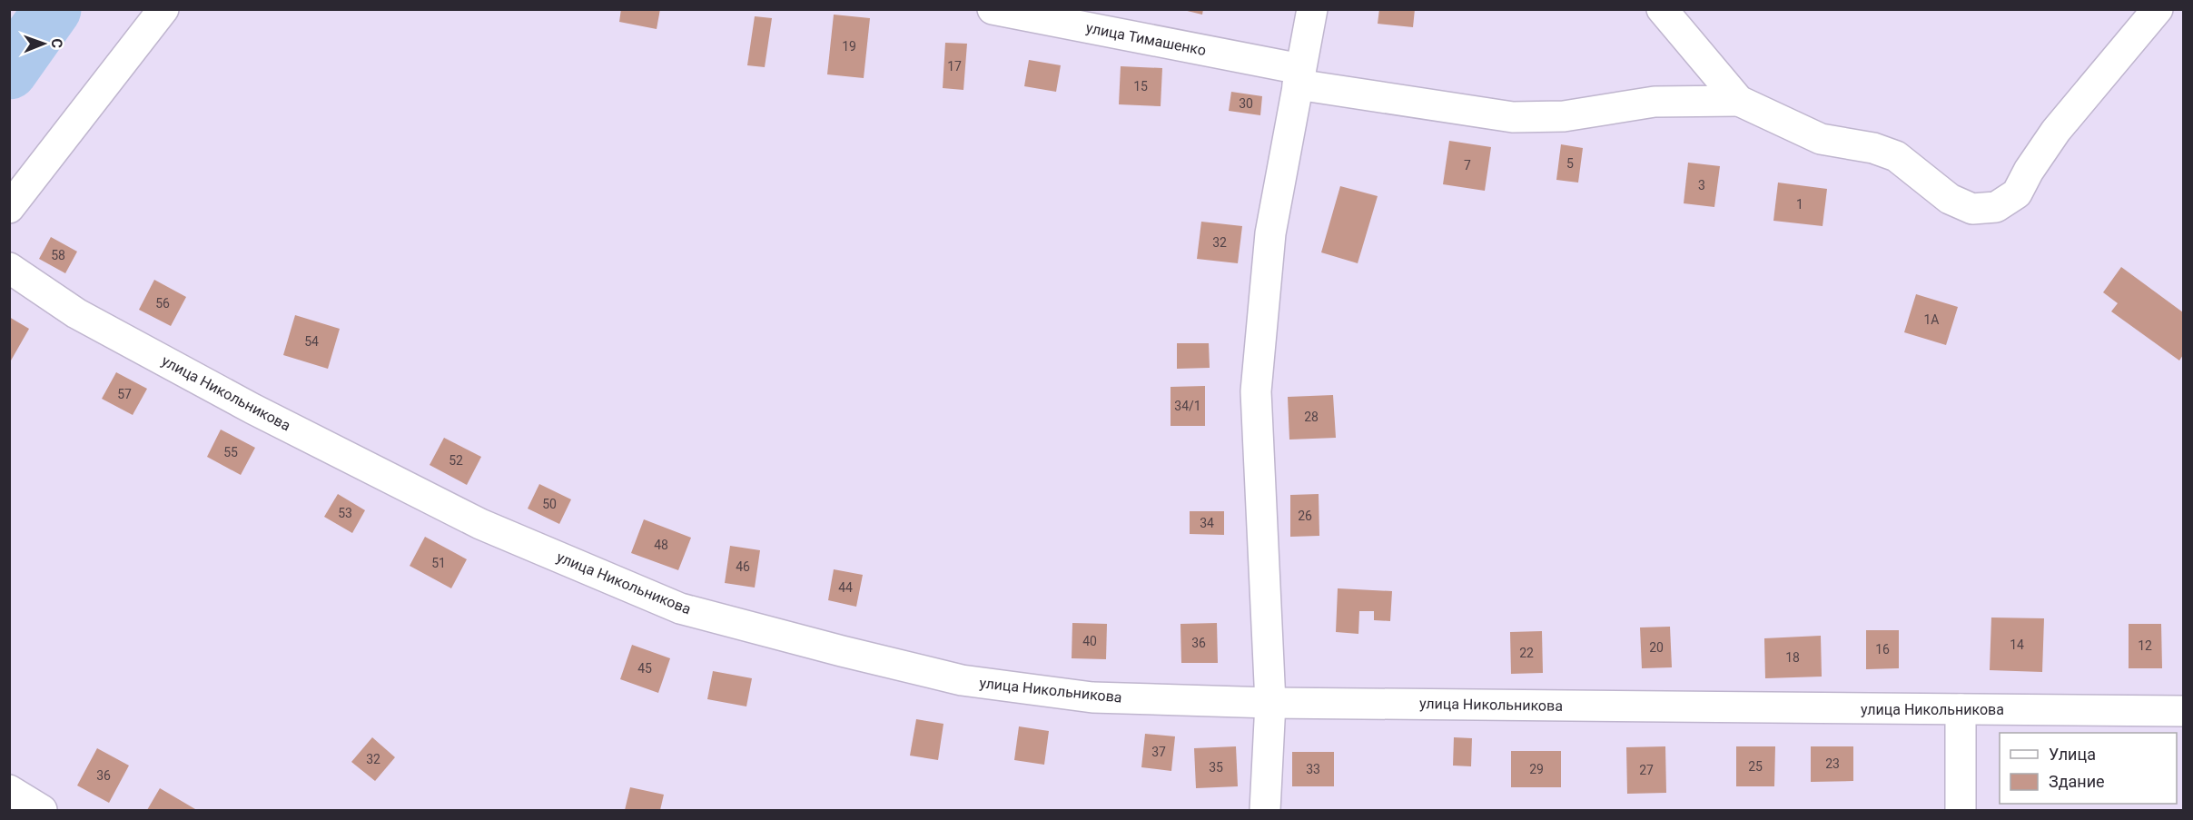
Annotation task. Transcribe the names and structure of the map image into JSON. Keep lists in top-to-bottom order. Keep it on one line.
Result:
{"streets":{"street":["улица Тимашенко","улица Никольникова"]},"house_numbers":["19","17","15","30","5","7","3","1","32","58","56","1А","54","57","34/1","28","55","52","50","53","26","34","48","51","46","44","40","36","14","12","20","16","22","18","45","37","32","23","25","35","33","29","27","36"],"legend":["Улица","Здание"],"north":"right"}
